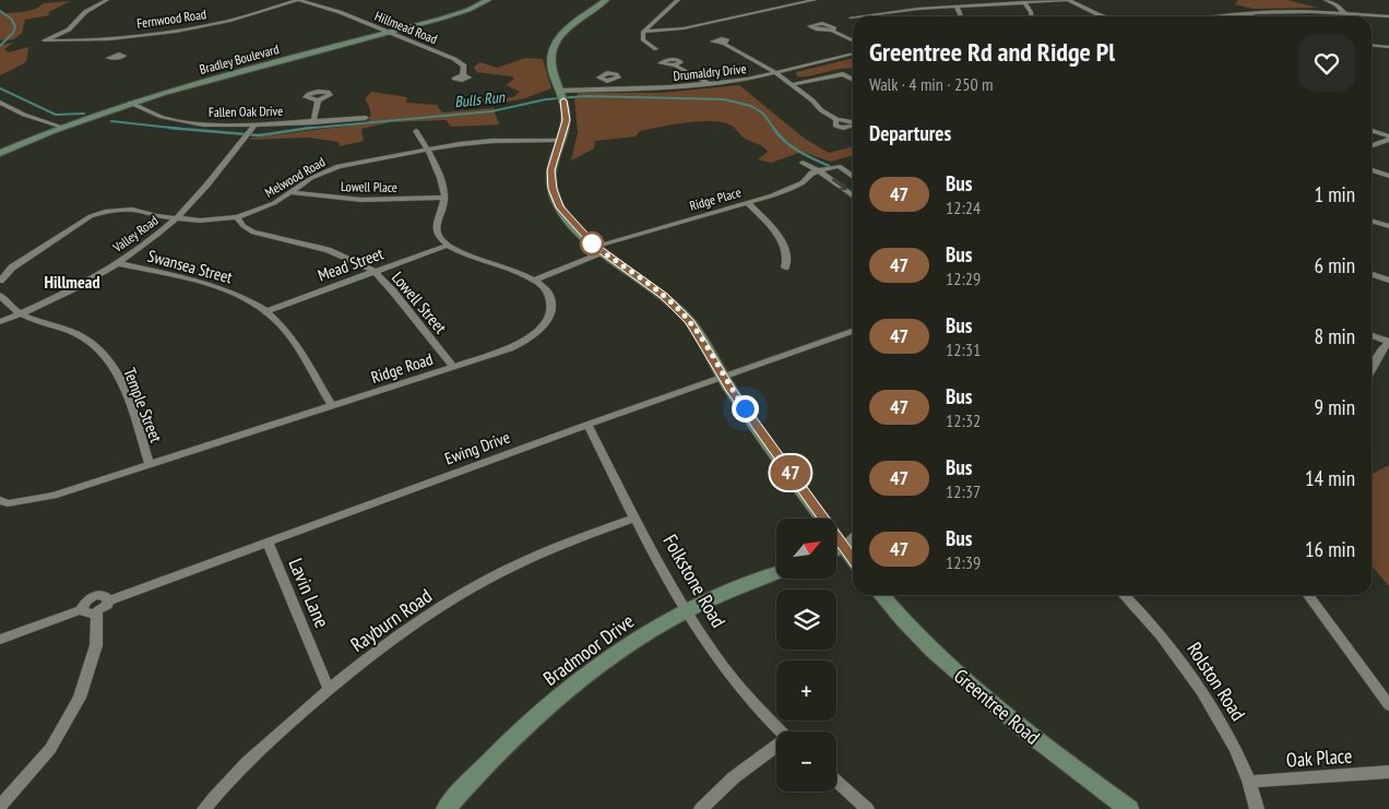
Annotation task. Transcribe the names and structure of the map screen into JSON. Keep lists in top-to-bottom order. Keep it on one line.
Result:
{"streets":{"street":["Fernwood Road","Hillmead Road","Bradley Boulevard","Drumaldry Drive","Fallen Oak Drive","Melwood Road","Lowell Place","Ridge Place","Valley Road","Mead Street","Swansea Street","Lowell Street","Ridge Road","Temple Street","Ewing Drive","Folkstone Road","Lavin Lane","Rayburn Road","Bradmoor Drive","Rolston Road","Greentree Road","Oak Place"]},"crossings":[["Fernwood Road","Hillmead Road"],["Hillmead Road","Bradley Boulevard"],["Bradley Boulevard","Fallen Oak Drive"],["Fallen Oak Drive","Valley Road"],["Melwood Road","Lowell Place"],["Melwood Road","Valley Road"],["Melwood Road","Lowell Street"],["Ridge Place","Ridge Road"],["Valley Road","Swansea Street"],["Valley Road","Temple Street"],["Mead Street","Swansea Street"],["Mead Street","Lowell Street"],["Swansea Street","Ridge Road"],["Lowell Street","Ridge Road"],["Ridge Road","Temple Street"],["Ewing Drive","Folkstone Road"],["Ewing Drive","Lavin Lane"],["Folkstone Road","Rayburn Road"],["Folkstone Road","Bradmoor Drive"],["Lavin Lane","Rayburn Road"],["Rolston Road","Oak Place"]],"districts":["Hillmead"],"water":["Bulls Run"],"lines":["bus line 47"],"north":"top right","page":{"on_map":"47","heading":[["Greentree Rd and Ridge Pl","Walk · 4 min · 250 m"],"Departures"],"list":[{"mark":"47","name":"Bus","note":"12:24","value":"1 min"},{"mark":"47","name":"Bus","note":"12:29","value":"6 min"},{"mark":"47","name":"Bus","note":"12:31","value":"8 min"},{"mark":"47","name":"Bus","note":"12:32","value":"9 min"},{"mark":"47","name":"Bus","note":"12:37","value":"14 min"},{"mark":"47","name":"Bus","note":"12:39","value":"16 min"}],"map_buttons":["+","−"]}}
